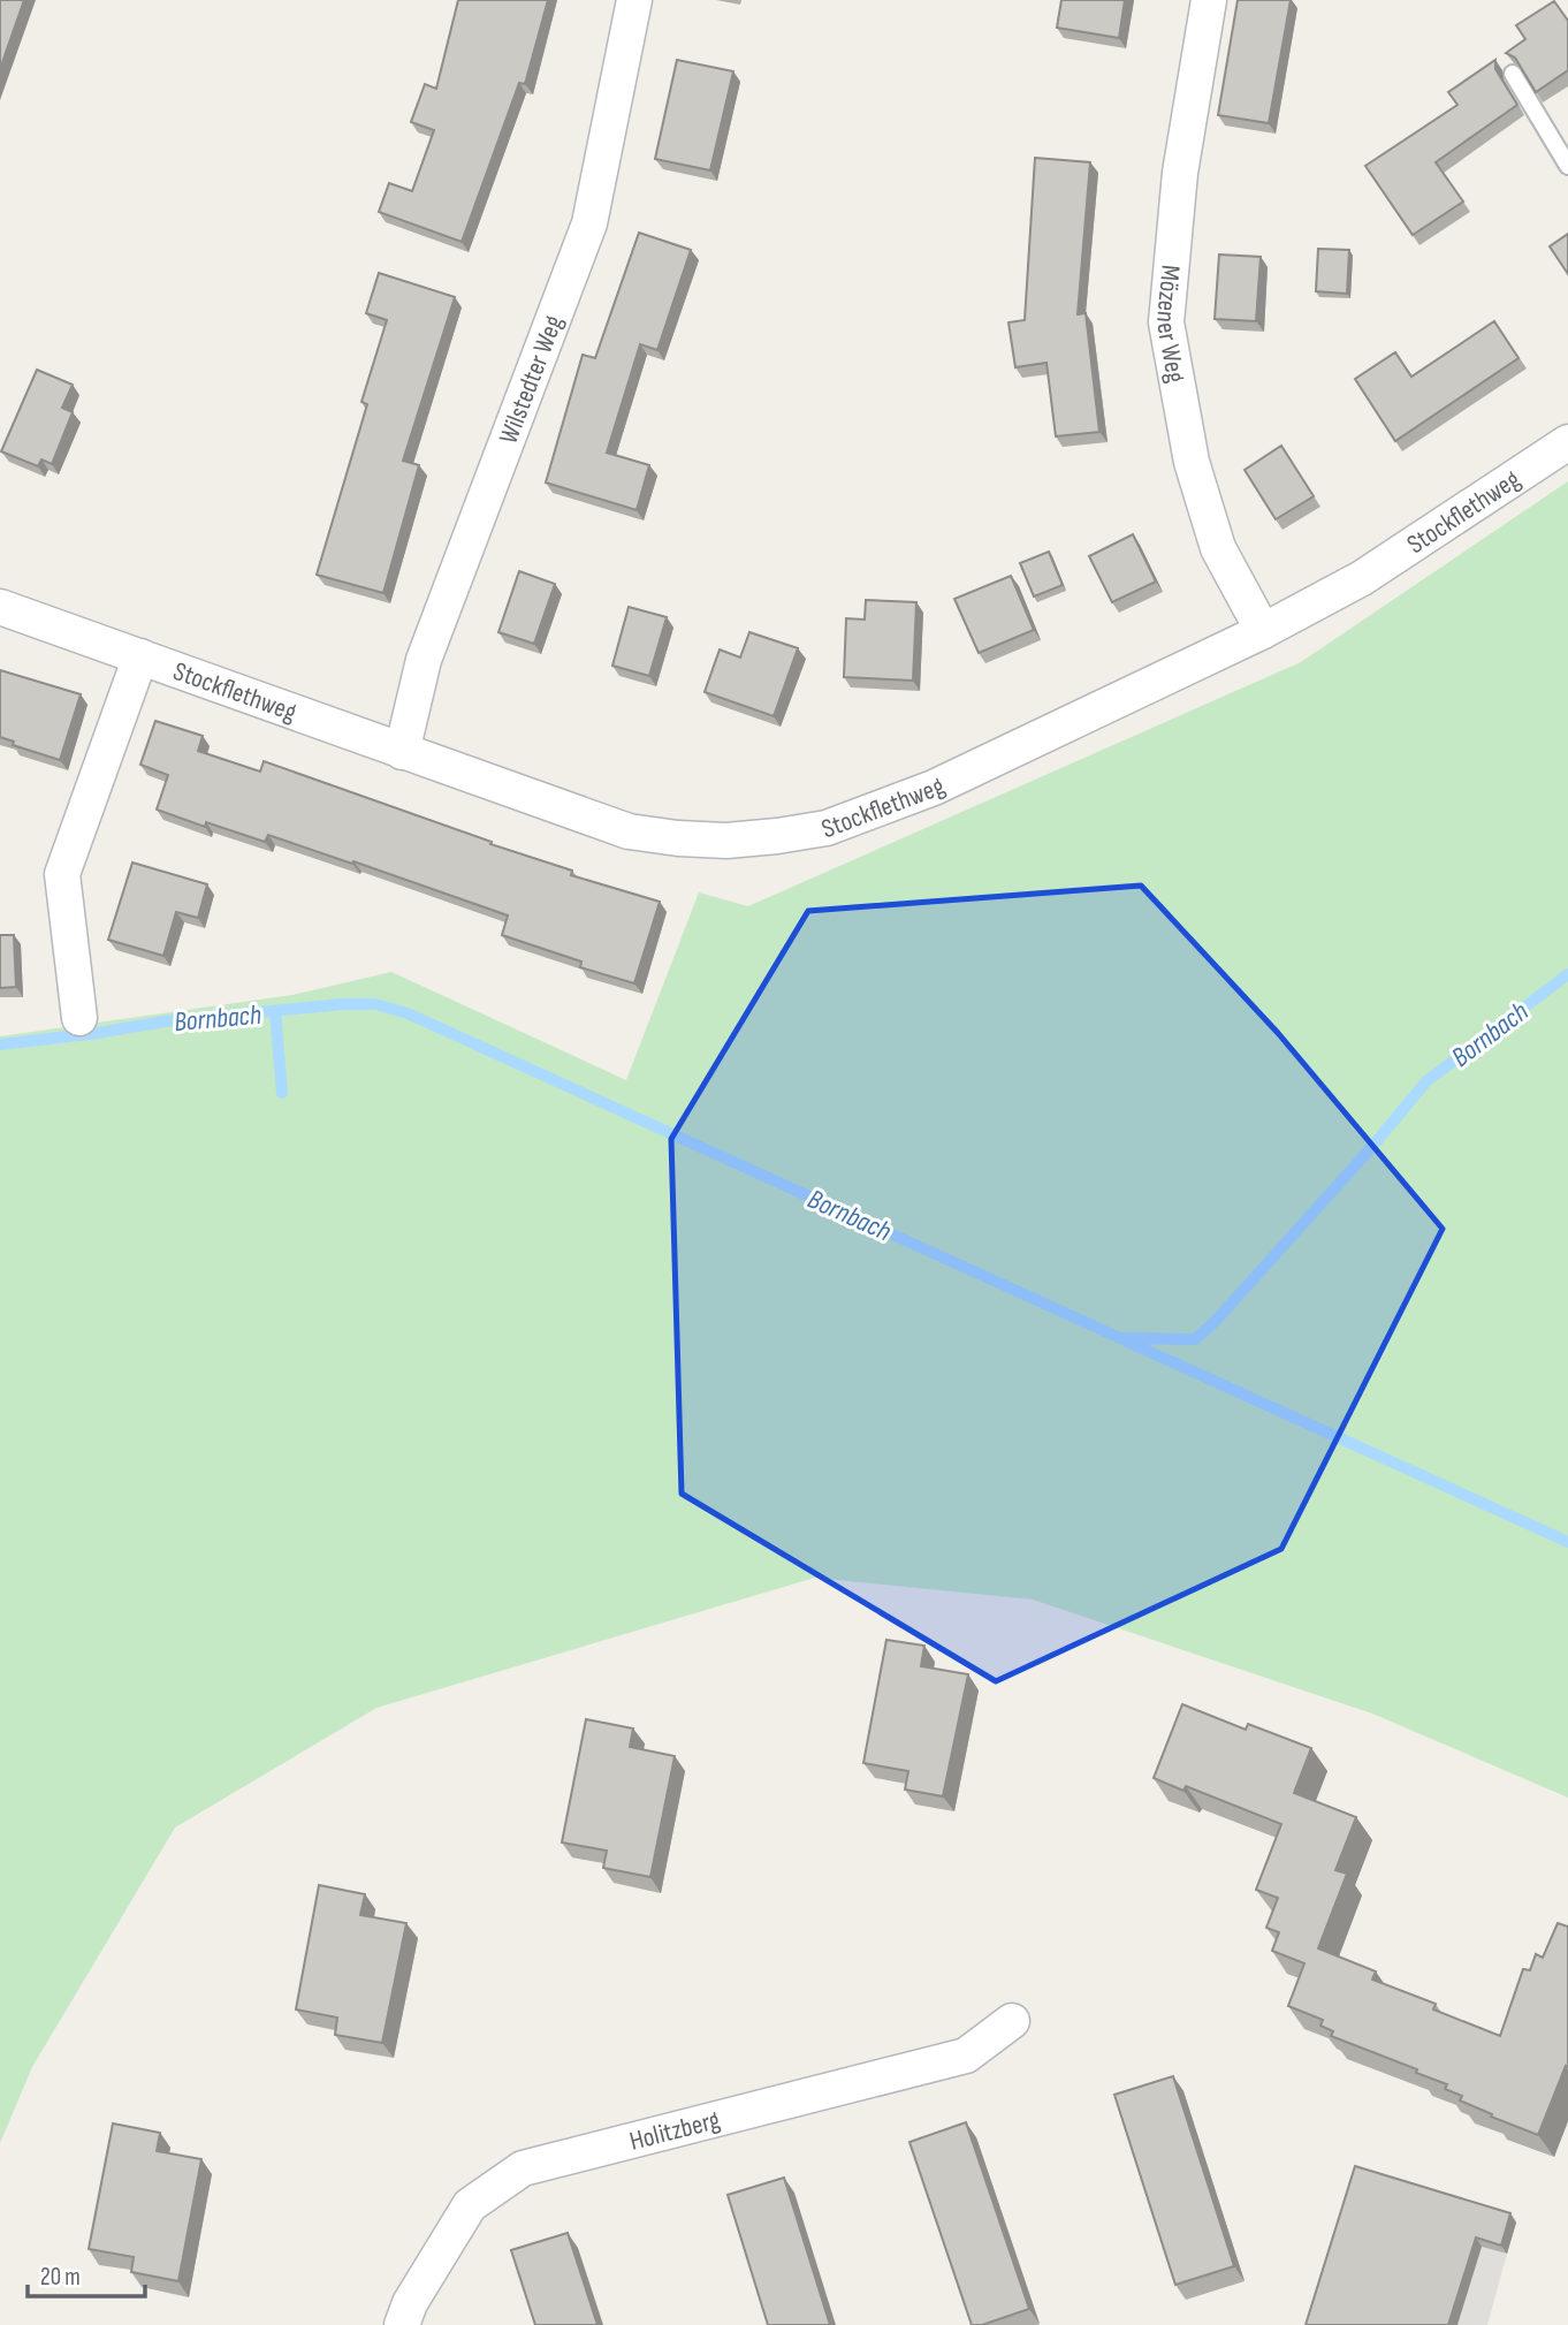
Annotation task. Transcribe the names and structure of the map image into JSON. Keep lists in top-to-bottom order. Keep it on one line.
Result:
{"streets":{"street":["Mözener Weg","Wilstedter Weg","Stockflethweg","Holitzberg"]},"crossings":[["Mözener Weg","Stockflethweg"],["Wilstedter Weg","Stockflethweg"]],"water":["Bornbach"],"scale_bar":"20 m"}
